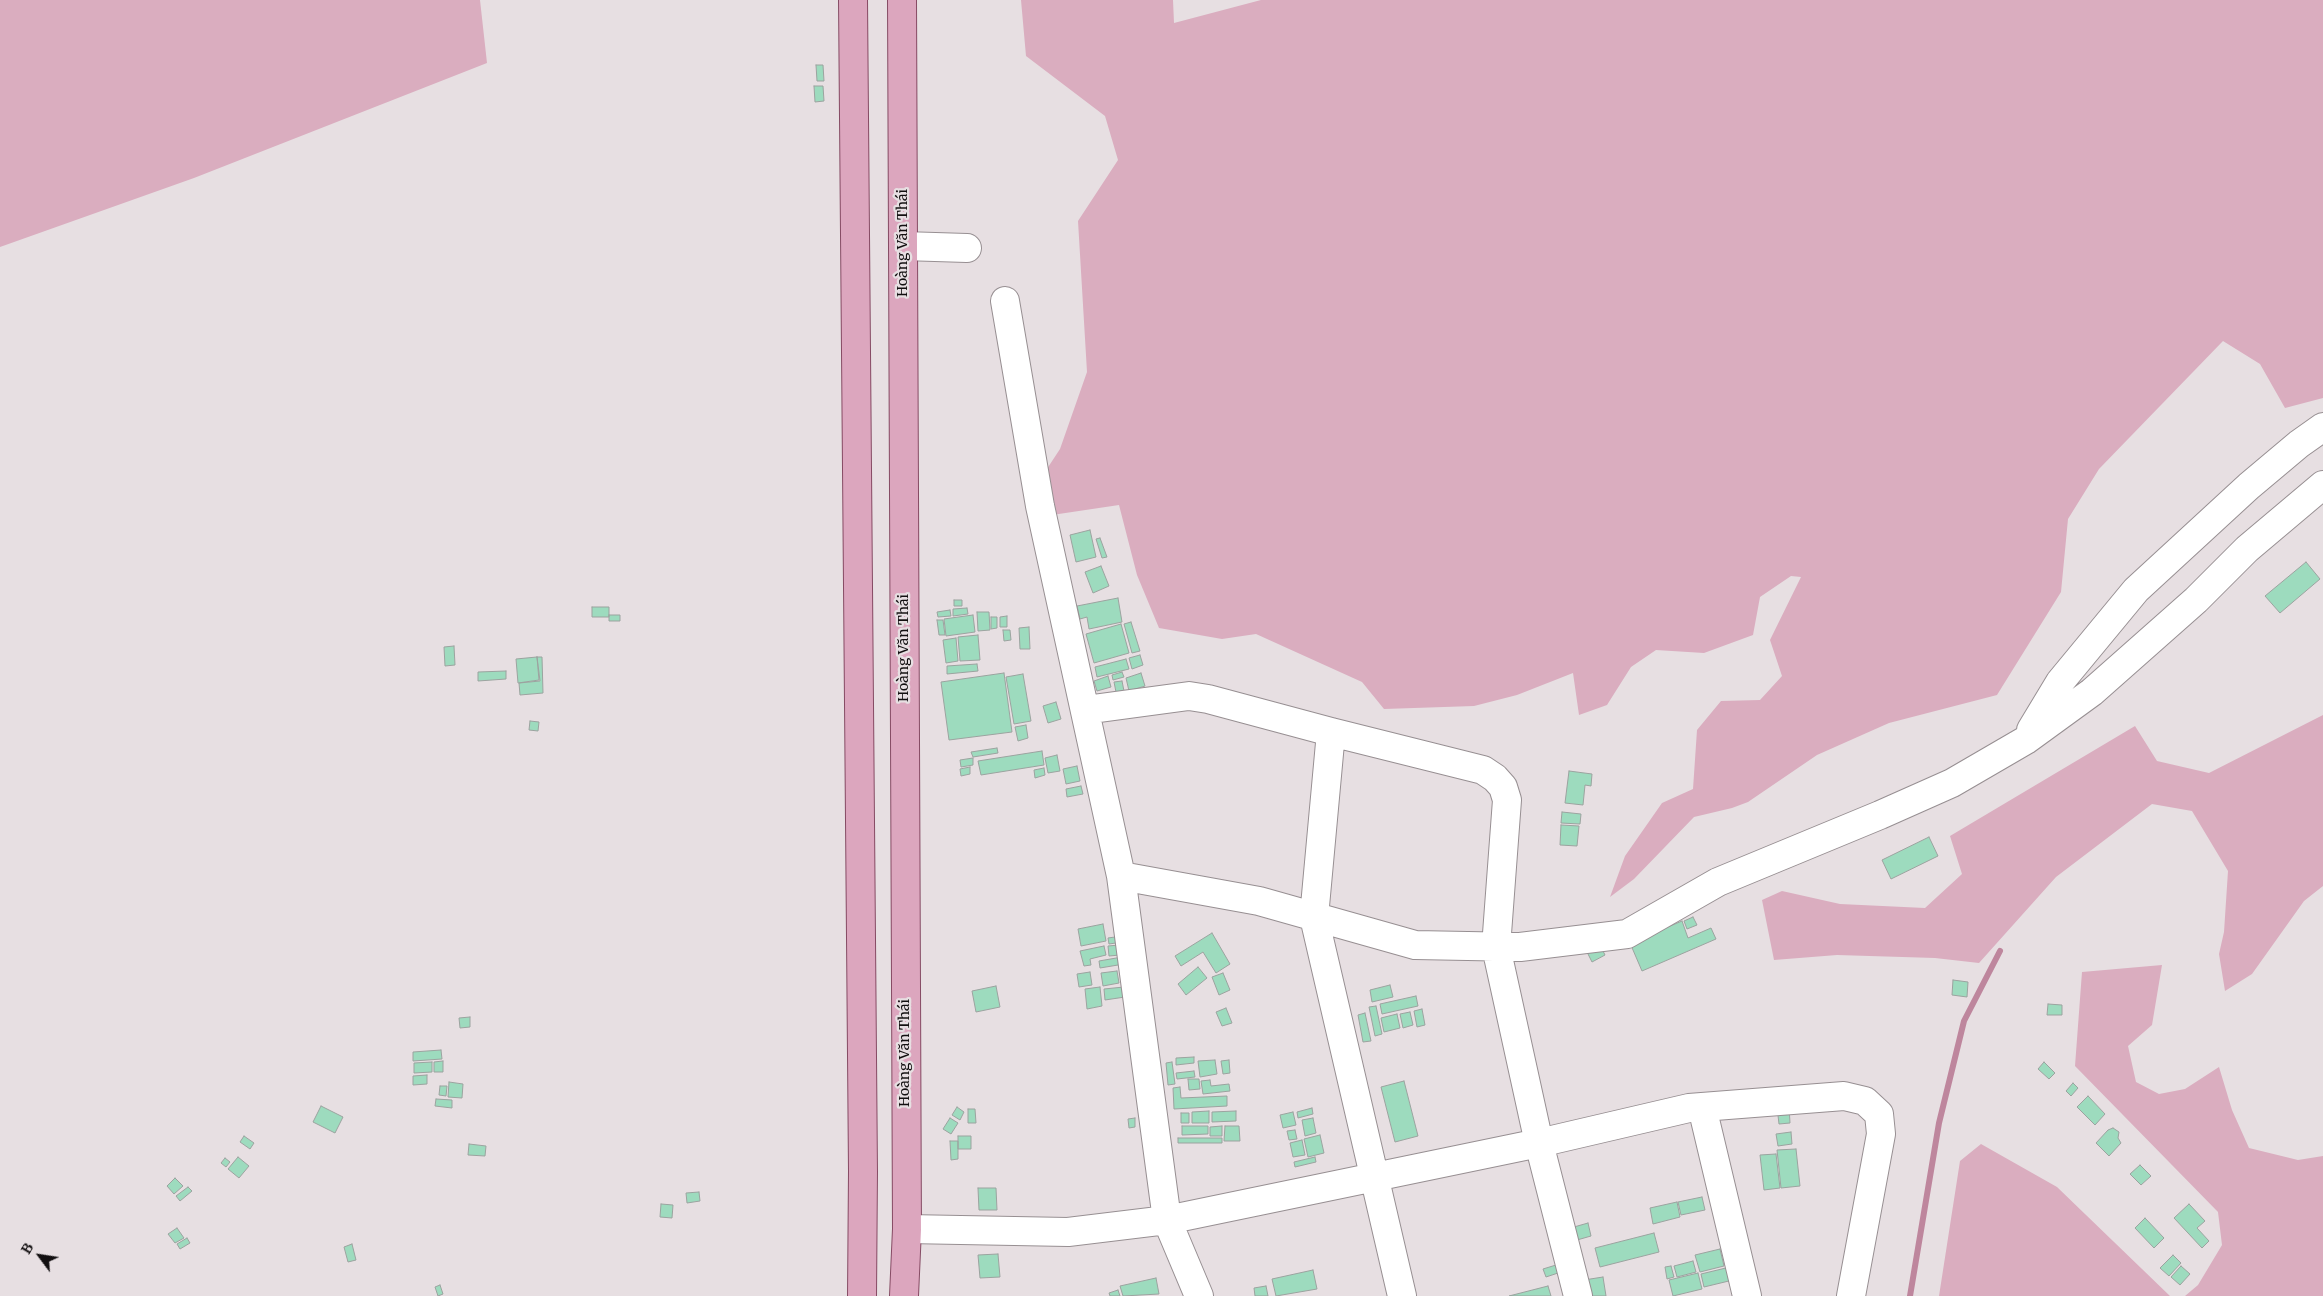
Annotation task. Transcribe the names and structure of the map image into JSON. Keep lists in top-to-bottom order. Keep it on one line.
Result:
{"streets":{"main road":["Hoàng Văn Thái"]},"north":"top left"}
